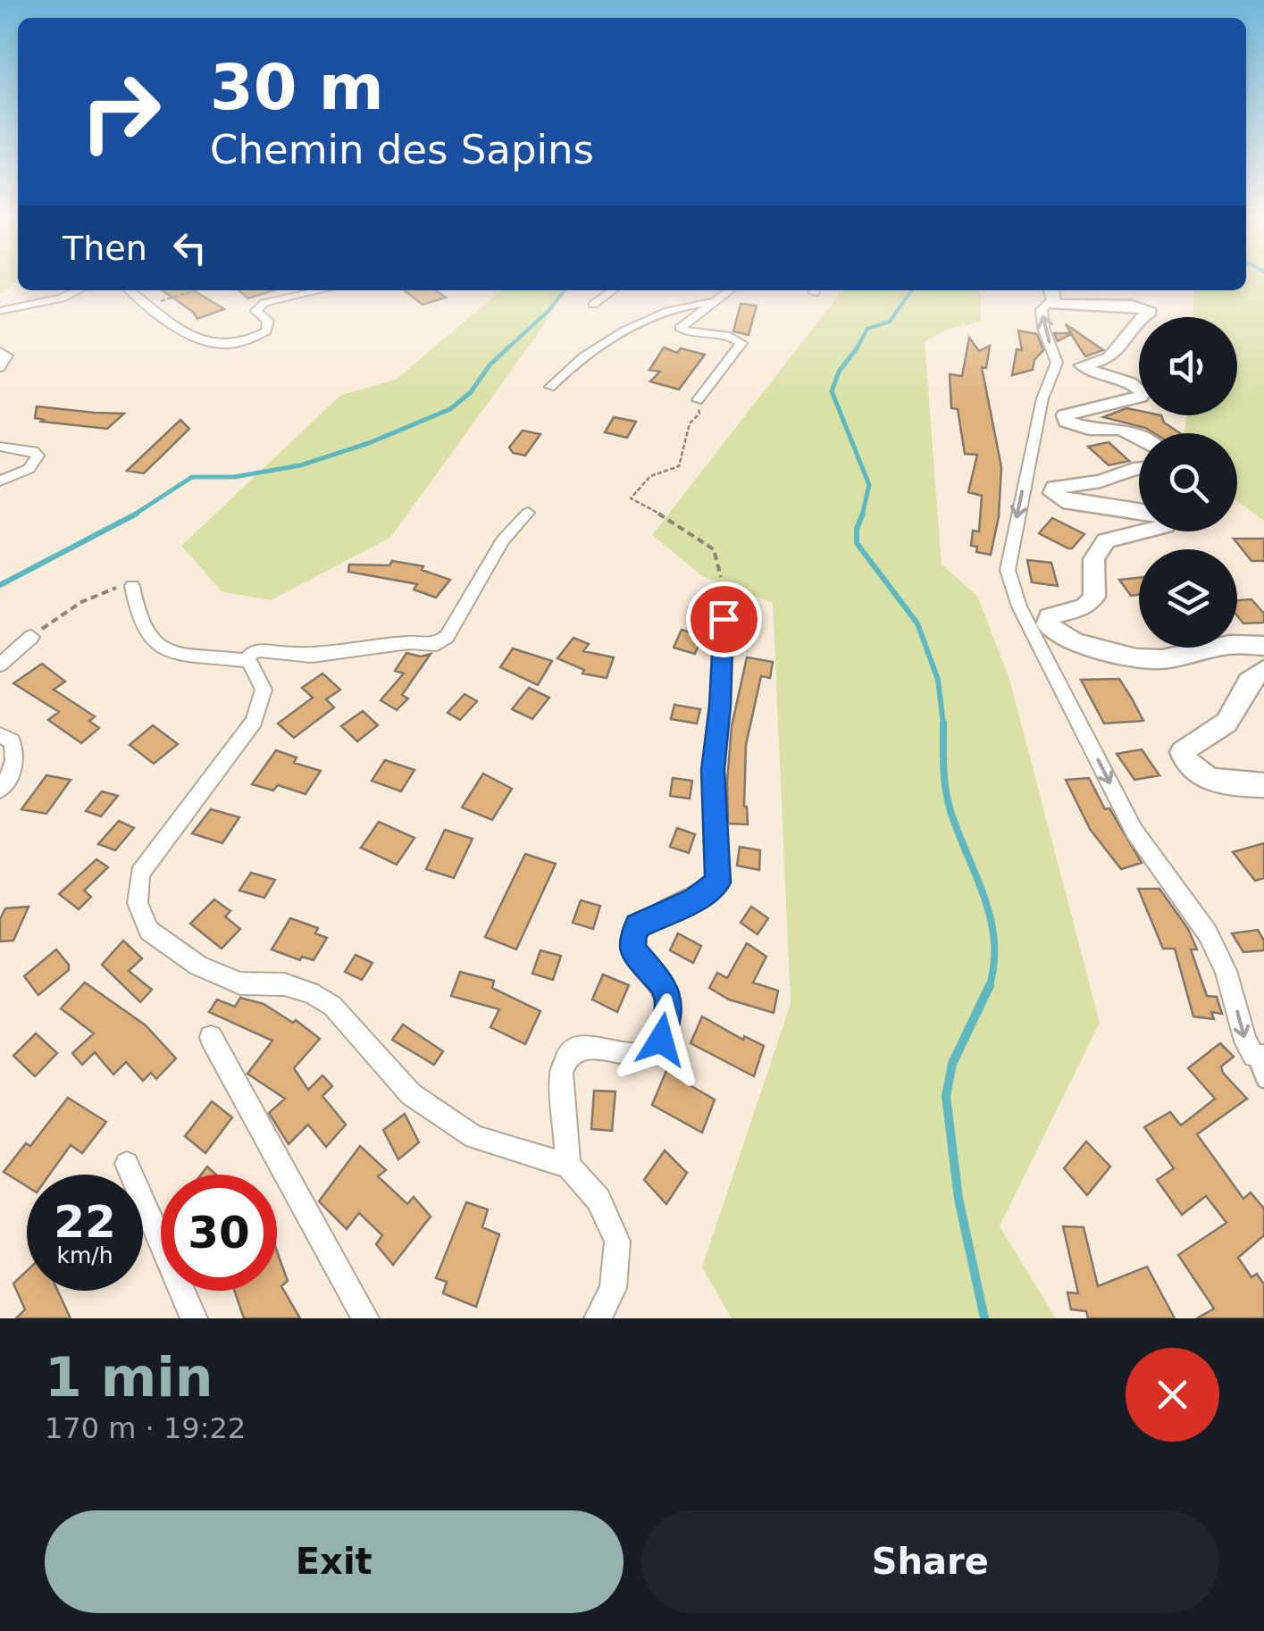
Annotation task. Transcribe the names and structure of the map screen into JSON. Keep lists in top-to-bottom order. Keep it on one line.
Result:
{"page":{"turn":["30 m","Chemin des Sapins"],"then":"Then","speed":"22 km/h","limit":"30","heading":["1 min","170 m · 19:22"],"buttons":["Exit","Share"]}}
